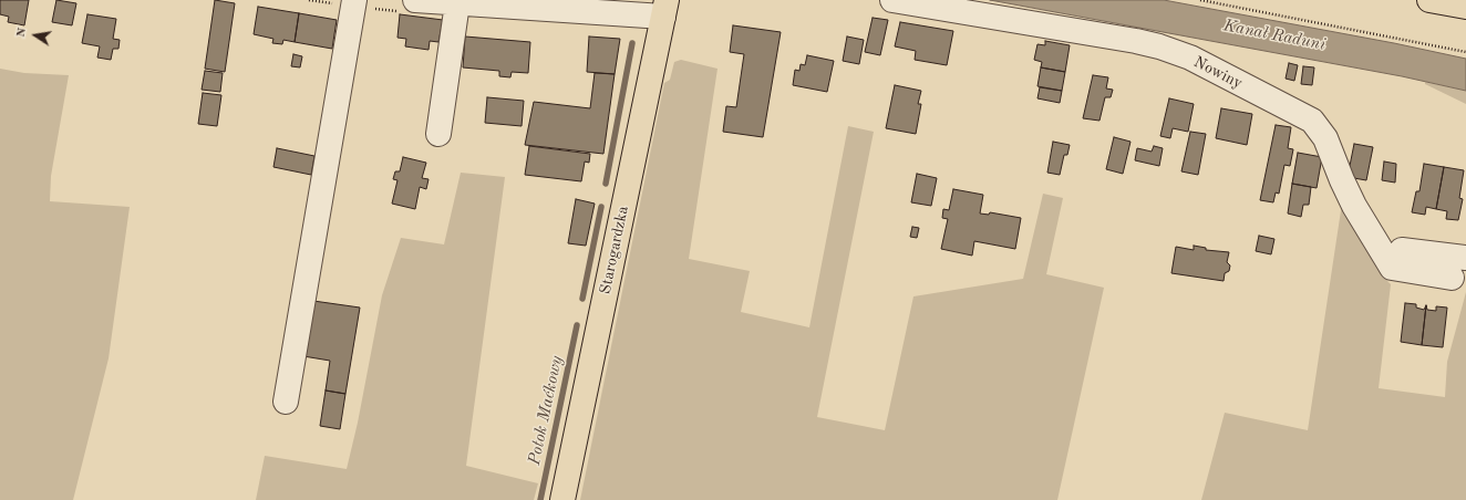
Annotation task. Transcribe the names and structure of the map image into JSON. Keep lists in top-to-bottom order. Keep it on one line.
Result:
{"streets":{"main road":["Starogardzka"],"street":["Nowiny"]},"water":["Kanał Raduni","Potok Maćkowy"],"north":"left"}
